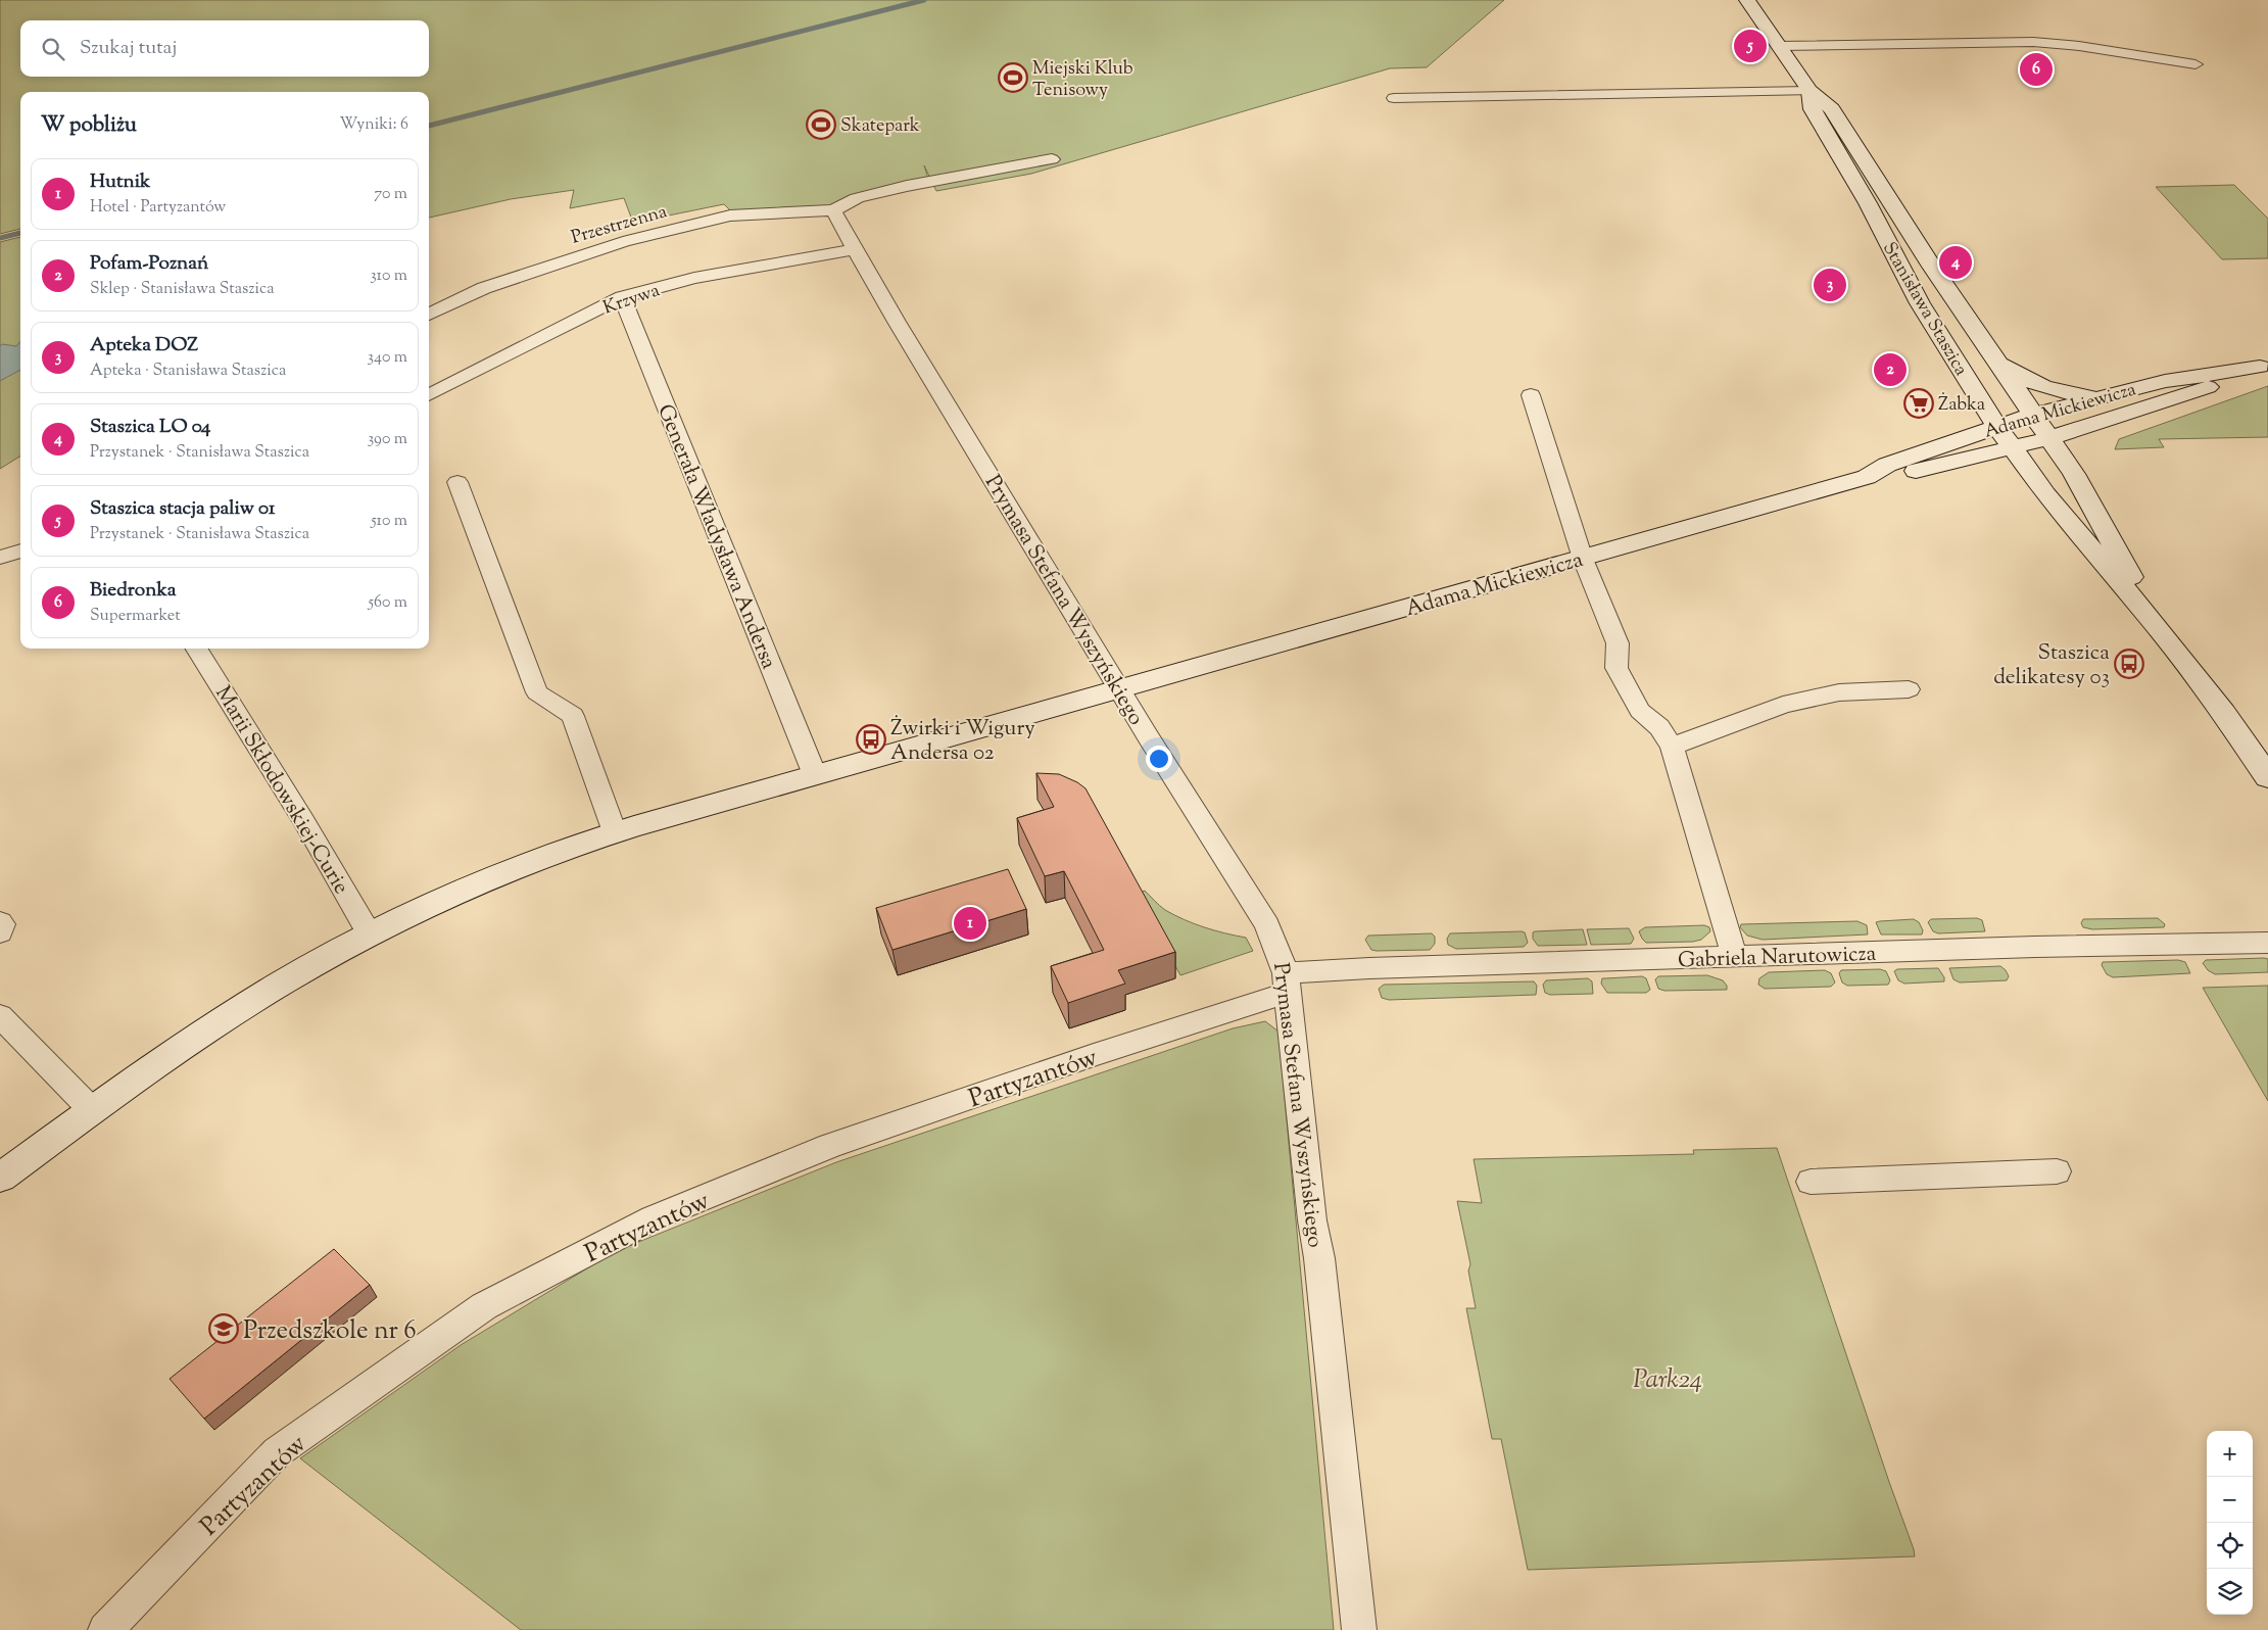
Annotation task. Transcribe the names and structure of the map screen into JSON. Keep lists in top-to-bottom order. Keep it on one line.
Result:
{"streets":{"street":["Przestrzenna","Krzywa","Stanisława Staszica","Adama Mickiewicza","Generała Władysława Andersa","Prymasa Stefana Wyszyńskiego","Marii Skłodowskiej-Curie","Gabriela Narutowicza","Partyzantów"]},"crossings":[["Przestrzenna","Prymasa Stefana Wyszyńskiego"],["Krzywa","Generała Władysława Andersa"],["Krzywa","Prymasa Stefana Wyszyńskiego"],["Stanisława Staszica","Adama Mickiewicza"],["Adama Mickiewicza","Generała Władysława Andersa"],["Adama Mickiewicza","Prymasa Stefana Wyszyńskiego"],["Adama Mickiewicza","Marii Skłodowskiej-Curie"],["Prymasa Stefana Wyszyńskiego","Gabriela Narutowicza"],["Prymasa Stefana Wyszyńskiego","Partyzantów"],["Gabriela Narutowicza","Partyzantów"]],"parks":["Park24"],"places":{"sports":["Miejski Klub Tenisowy","Skatepark"],"supermarket":["Żabka"],"bus stop":["Staszica delikatesy 03","Żwirki i Wigury Andersa 02"],"school or university":["Przedszkole nr 6"]},"page":{"search":"Szukaj tutaj","pins":["5","6","4","3","2","1"],"heading":["W pobliżu","Wyniki: 6"],"list":[{"mark":"1","name":"Hutnik","note":"Hotel · Partyzantów","value":"70 m"},{"mark":"2","name":"Pofam-Poznań","note":"Sklep · Stanisława Staszica","value":"310 m"},{"mark":"3","name":"Apteka DOZ","note":"Apteka · Stanisława Staszica","value":"340 m"},{"mark":"4","name":"Staszica LO 04","note":"Przystanek · Stanisława Staszica","value":"390 m"},{"mark":"5","name":"Staszica stacja paliw 01","note":"Przystanek · Stanisława Staszica","value":"510 m"},{"mark":"6","name":"Biedronka","note":"Supermarket","value":"560 m"}],"map_buttons":["+","−"]}}
